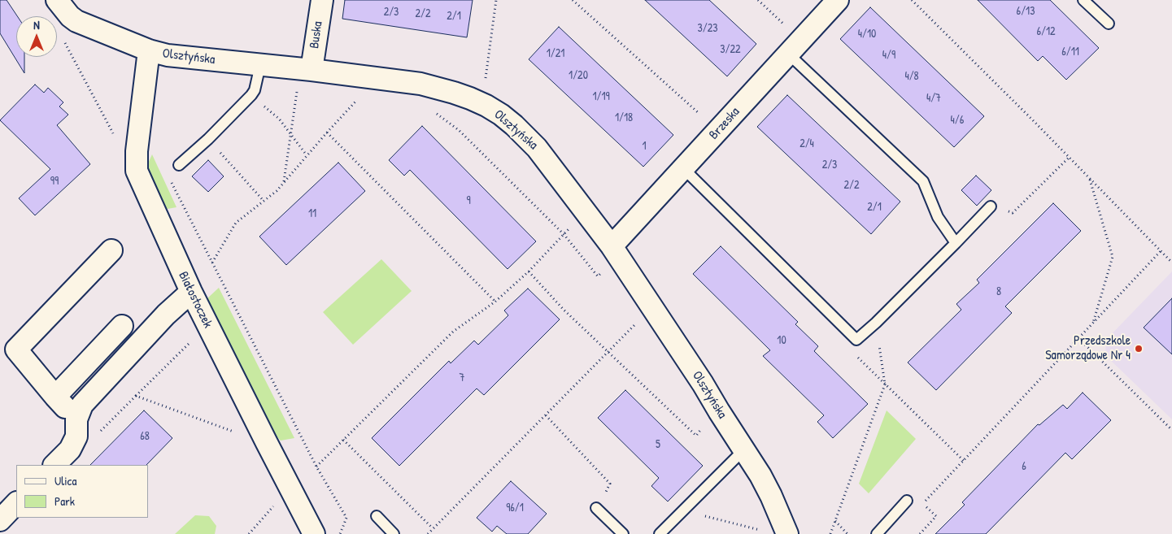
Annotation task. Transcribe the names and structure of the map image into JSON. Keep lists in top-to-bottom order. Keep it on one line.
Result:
{"streets":{"street":["Buska","Olsztyńska","Brzeska","Białostoczek"]},"crossings":[["Buska","Olsztyńska"],["Olsztyńska","Brzeska"],["Olsztyńska","Białostoczek"]],"places":["Przedszkole Samorządowe Nr 4"],"house_numbers":["6/13","2/3","2/2","2/1","3/23","6/12","4/10","3/22","6/11","1/21","4/9","1/20","4/8","1/19","4/7","1/18","4/6","2/4","1","2/3","99","2/2","9","2/1","11","8","10","7","68","5","6","96/1"],"legend":["Ulica","Park"],"north":"top"}
